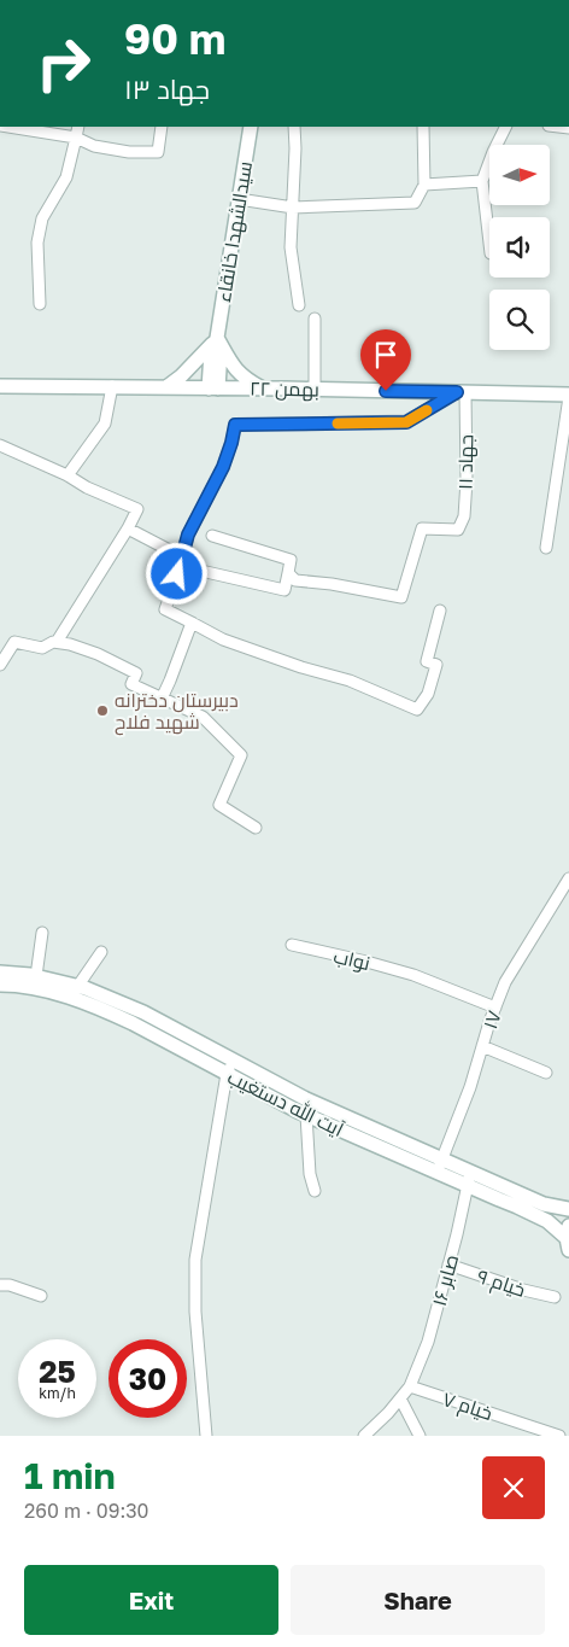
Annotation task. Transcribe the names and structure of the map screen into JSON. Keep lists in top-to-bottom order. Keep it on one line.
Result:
{"streets":{"main road":["سیدالشهدا خانقاء","۲۲ بهمن","آیت الله دستغیب"],"street":["جهاد ۱۱","نواب","۱۷","صابر ۱۶","خیام ۹","خیام ۷"]},"crossings":[["سیدالشهدا خانقاء","۲۲ بهمن"],["۲۲ بهمن","جهاد ۱۱"],["نواب","۱۷"],["۱۷","آیت الله دستغیب"],["آیت الله دستغیب","صابر ۱۶"],["صابر ۱۶","خیام ۹"],["صابر ۱۶","خیام ۷"]],"places":["دبیرستان دخترانه شهید فلاح"],"north":"right","page":{"turn":["90 m","جهاد ۱۳"],"speed":"25 km/h","limit":"30","heading":["1 min","260 m · 09:30"],"buttons":["Exit","Share"]}}
